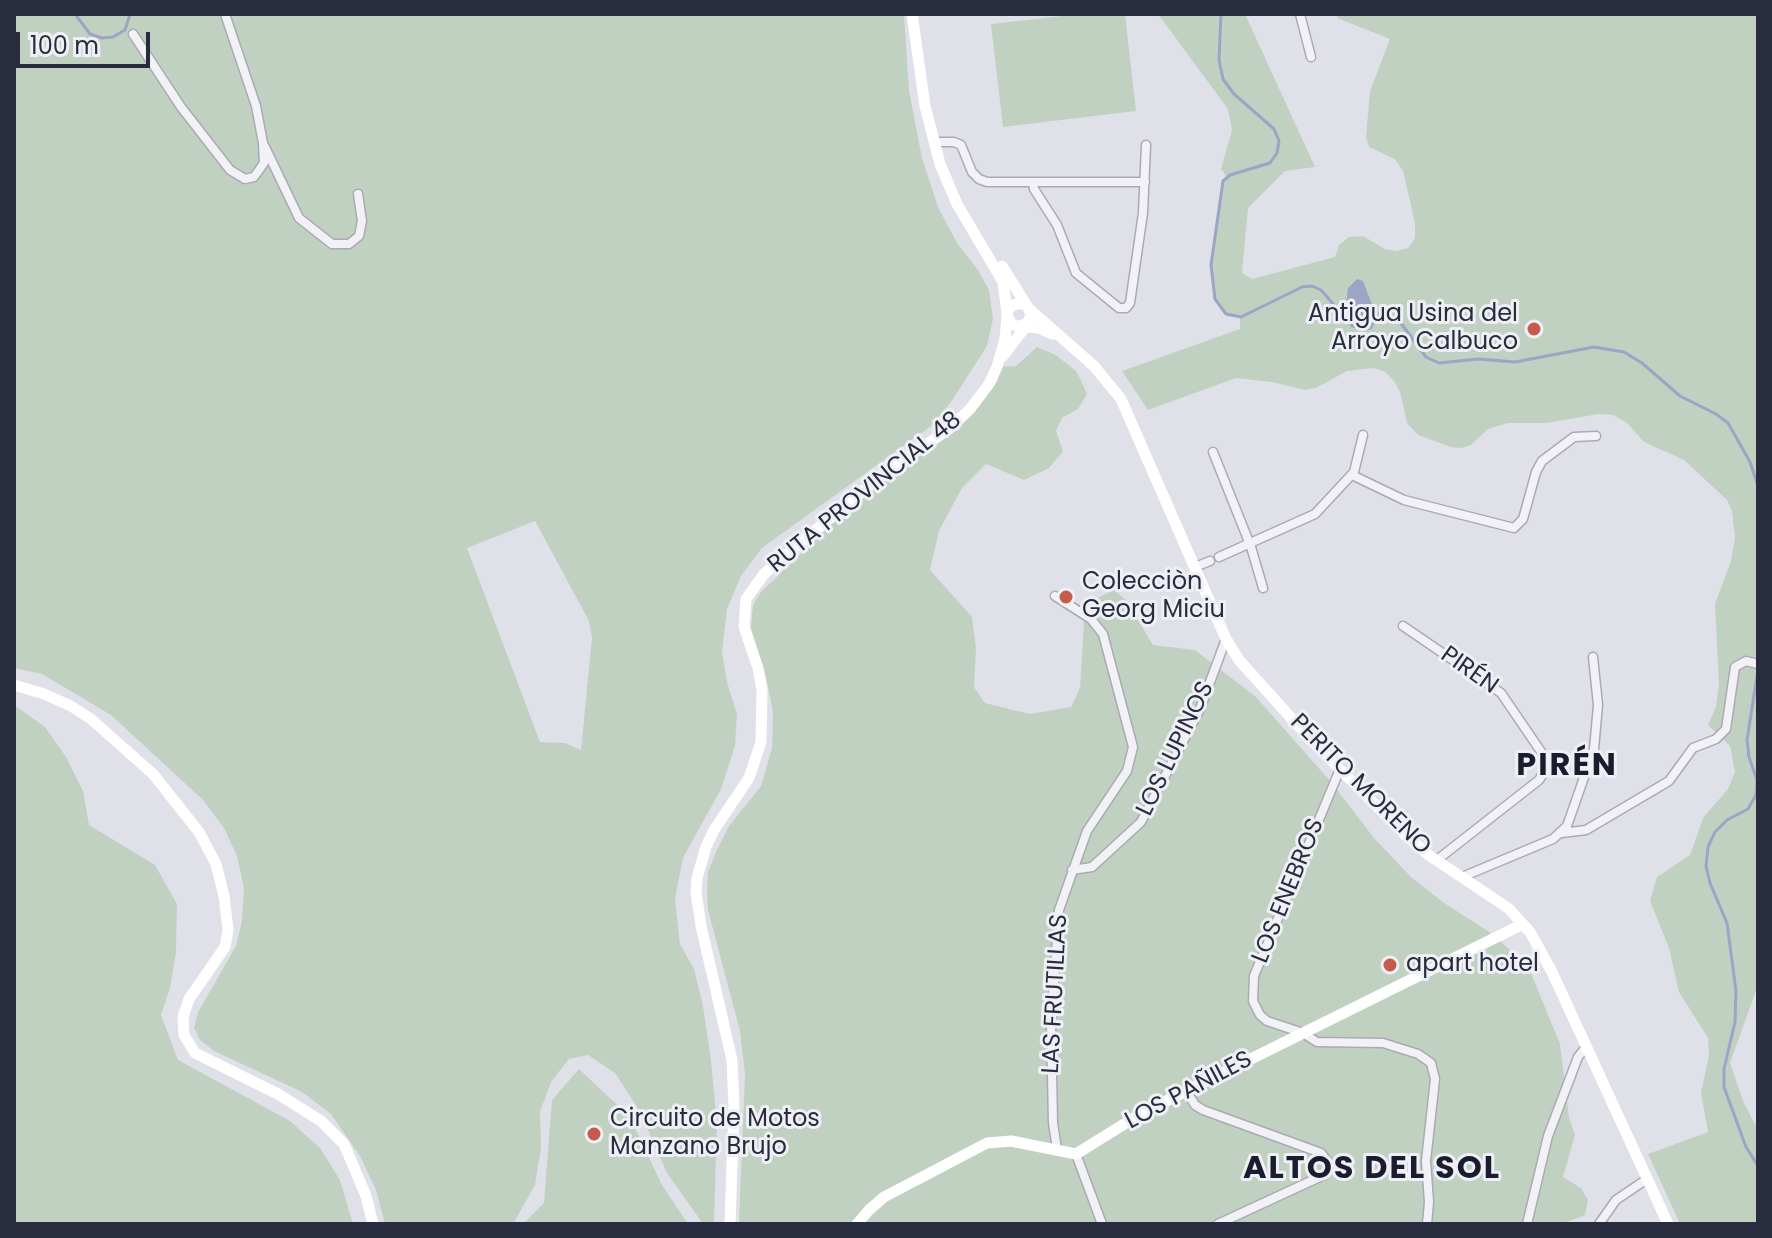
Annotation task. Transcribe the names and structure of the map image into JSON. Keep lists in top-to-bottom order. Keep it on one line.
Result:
{"streets":{"main road":["RUTA PROVINCIAL 48","PERITO MORENO","LOS PAÑILES"],"street":["PIRÉN","LOS LUPINOS","LOS ENEBROS","LAS FRUTILLAS"]},"crossings":[["RUTA PROVINCIAL 48","PERITO MORENO"],["PIRÉN","PERITO MORENO"],["LOS LUPINOS","PERITO MORENO"],["LOS LUPINOS","LAS FRUTILLAS"],["PERITO MORENO","LOS ENEBROS"],["PERITO MORENO","LOS PAÑILES"],["LOS ENEBROS","LOS PAÑILES"]],"districts":["PIRÉN","ALTOS DEL SOL"],"places":["Antigua Usina del Arroyo Calbuco","Colecciòn Georg Miciu","apart hotel","Circuito de Motos Manzano Brujo"],"scale_bar":"100 m"}
